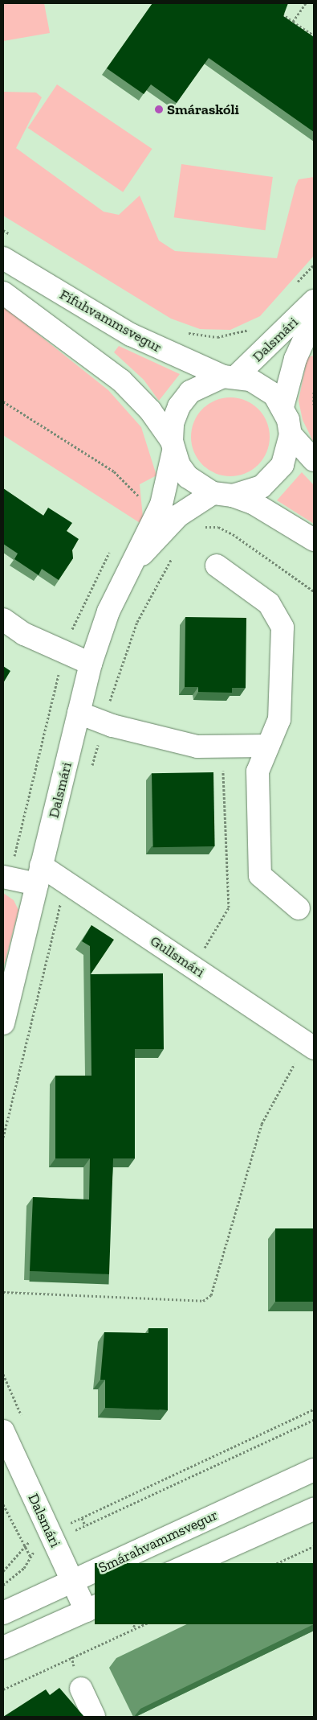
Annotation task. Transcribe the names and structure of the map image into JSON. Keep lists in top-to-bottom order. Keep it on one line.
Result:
{"streets":{"street":["Fífuhvammsvegur","Dalsmári","Gullsmári","Smárahvammsvegur"]},"crossings":[["Fífuhvammsvegur","Dalsmári"],["Dalsmári","Gullsmári"],["Dalsmári","Smárahvammsvegur"]],"places":["Smáraskóli"]}
